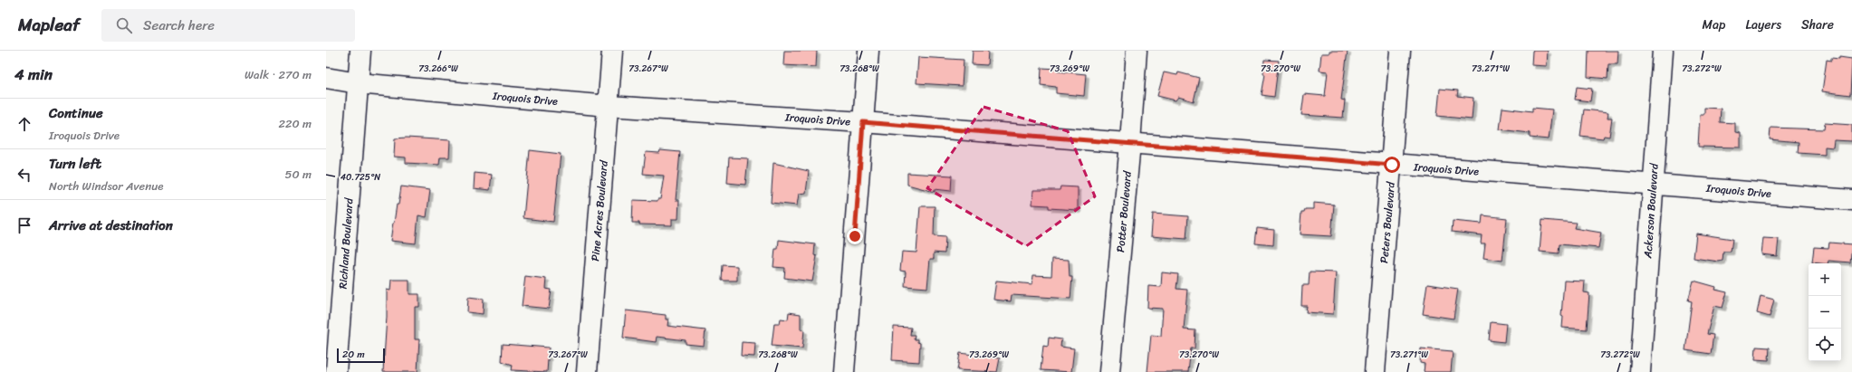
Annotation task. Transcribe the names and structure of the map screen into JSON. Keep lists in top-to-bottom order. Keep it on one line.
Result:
{"streets":{"street":["Iroquois Drive","Pine Acres Boulevard","Ackerson Boulevard","Potter Boulevard","Peters Boulevard","Richland Boulevard"]},"crossings":[["Iroquois Drive","Pine Acres Boulevard"],["Iroquois Drive","Ackerson Boulevard"],["Iroquois Drive","Potter Boulevard"],["Iroquois Drive","Peters Boulevard"],["Iroquois Drive","Richland Boulevard"]],"scale_bar":"20 m","page":{"header":"Mapleaf","search":"Search here","nav":["Map","Layers","Share"],"heading":["4 min","Walk · 270 m"],"list":[["Continue","Iroquois Drive","220 m"],["Turn left","North Windsor Avenue","50 m"],"Arrive at destination"],"map_buttons":["+","−"],"scale":"20 m"},"coordinates":["73.266°W","73.267°W","73.268°W","73.269°W","73.270°W","73.271°W","73.272°W","40.725°N"]}
